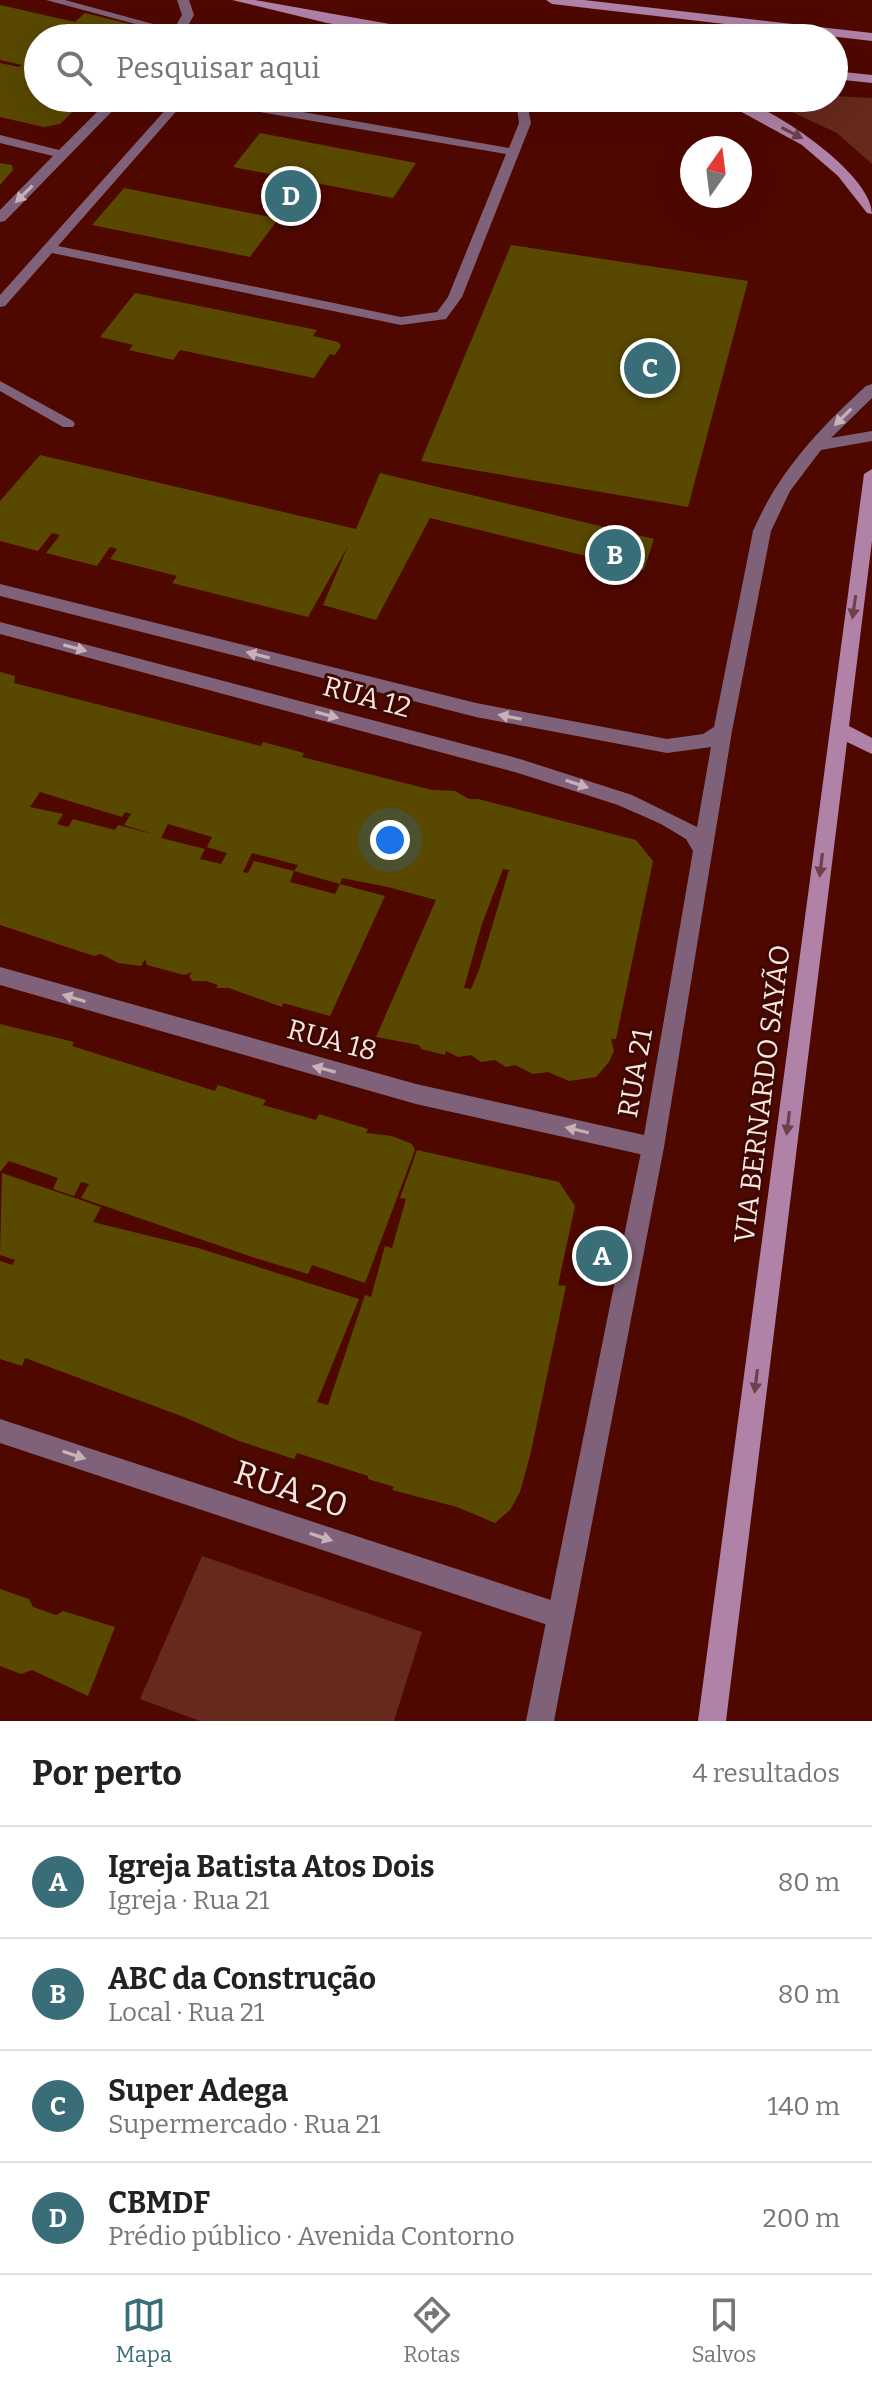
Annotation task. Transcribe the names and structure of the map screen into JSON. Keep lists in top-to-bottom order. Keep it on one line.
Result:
{"streets":{"main road":["VIA BERNARDO SAYÃO"],"street":["RUA 12","RUA 18","RUA 21","RUA 20"]},"crossings":[["RUA 12","RUA 21"],["RUA 18","RUA 21"],["RUA 21","RUA 20"]],"one_way":["RUA 18","VIA BERNARDO SAYÃO","RUA 20"],"north":"top","page":{"search":"Pesquisar aqui","pins":["D","C","B","A"],"heading":["Por perto","4 resultados"],"list":[{"mark":"A","name":"Igreja Batista Atos Dois","note":"Igreja · Rua 21","value":"80 m"},{"mark":"B","name":"ABC da Construção","note":"Local · Rua 21","value":"80 m"},{"mark":"C","name":"Super Adega","note":"Supermercado · Rua 21","value":"140 m"},{"mark":"D","name":"CBMDF","note":"Prédio público · Avenida Contorno","value":"200 m"}],"nav":["Mapa","Rotas","Salvos"]}}
